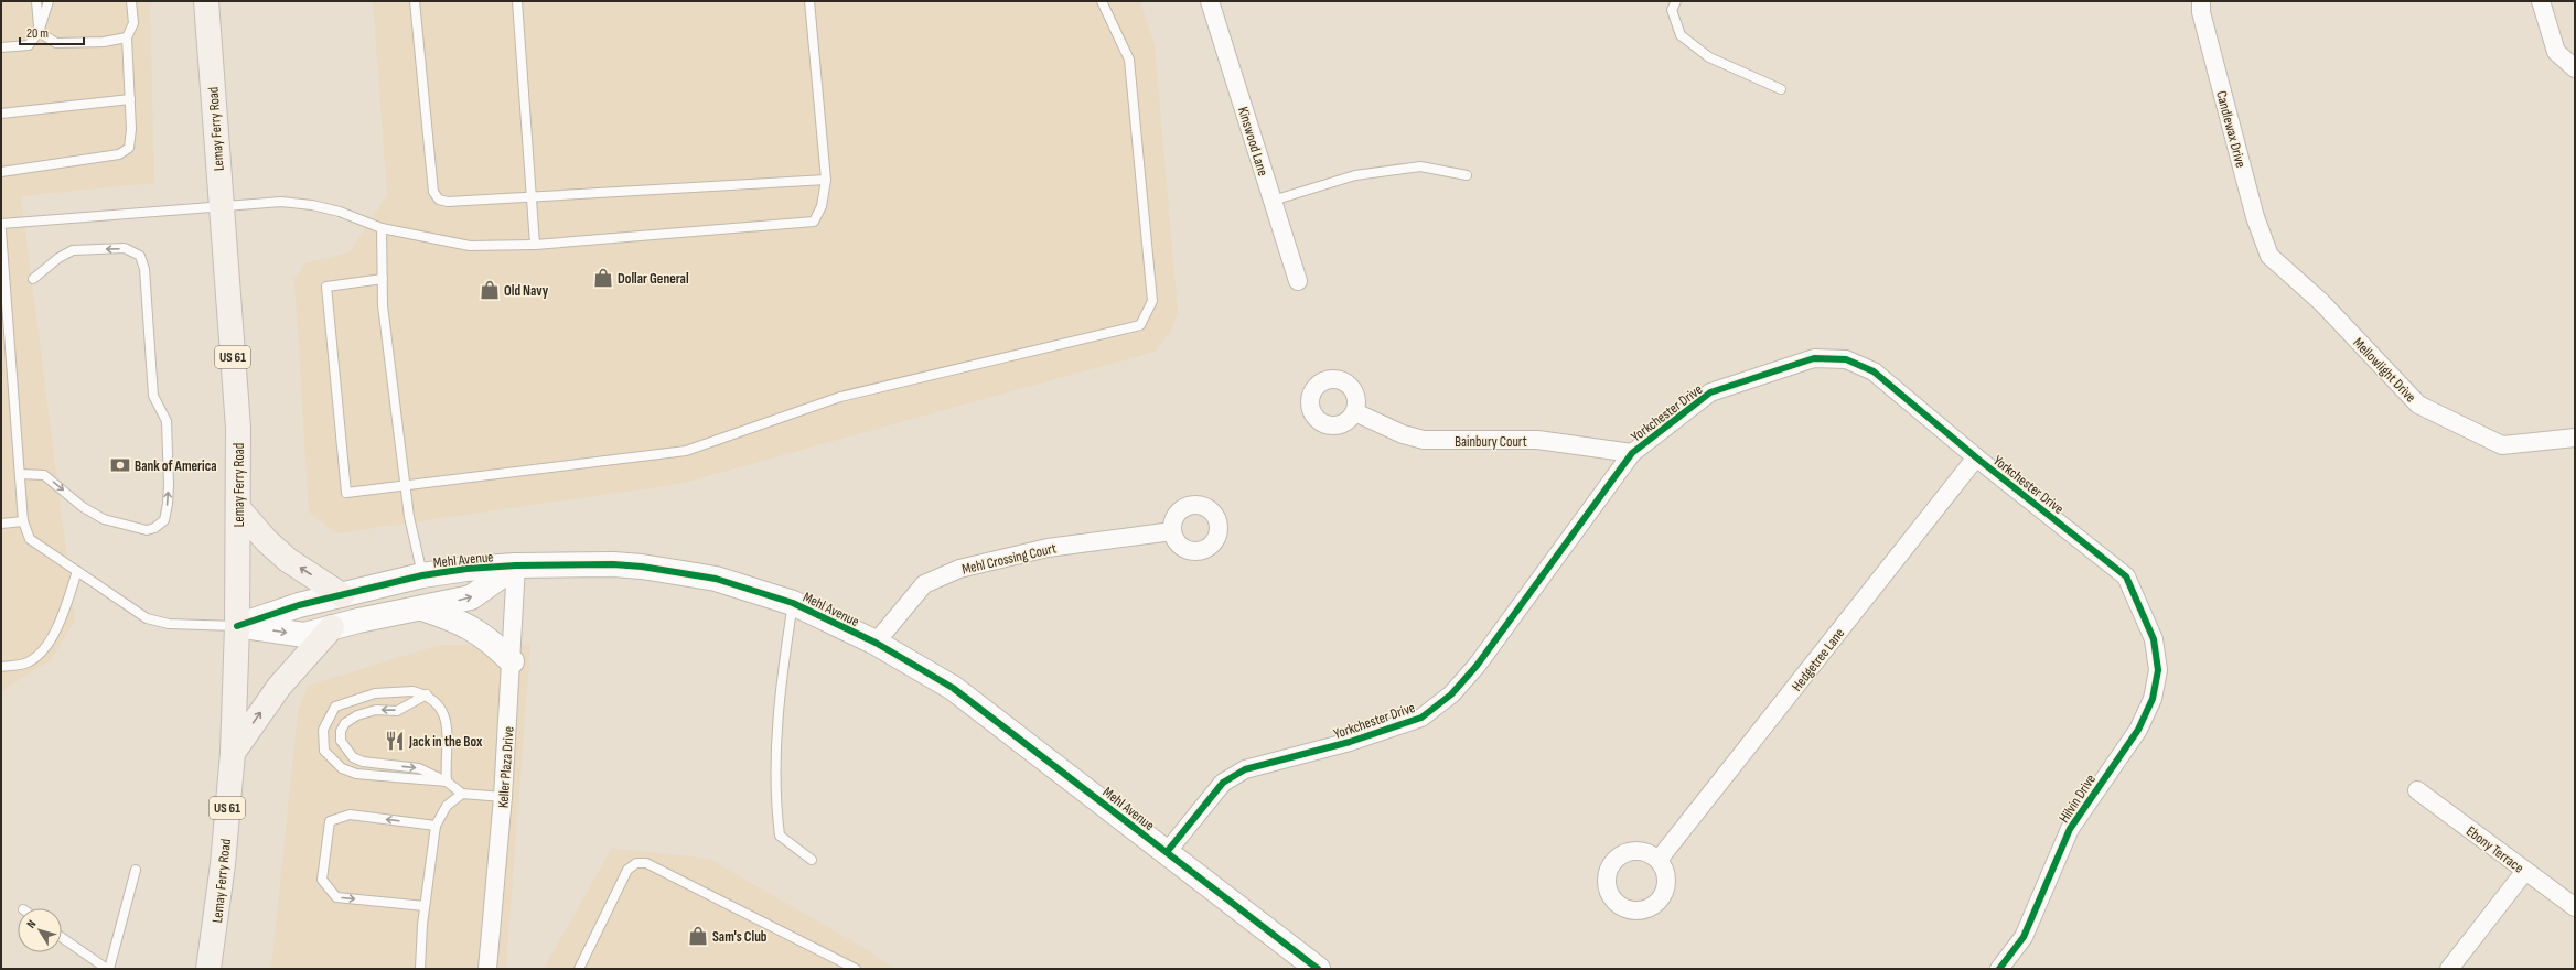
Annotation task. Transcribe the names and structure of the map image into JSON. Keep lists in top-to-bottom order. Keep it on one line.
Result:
{"streets":{"main road":["Lemay Ferry Road","US 61"],"street":["Candlewax Drive","Kinswood Lane","Mellowlight Drive","Yorkchester Drive","Bainbury Court","Mehl Crossing Court","Mehl Avenue","Hedgetree Lane","Keller Plaza Drive","Hilvin Drive","Ebony Terrace"]},"crossings":[["Lemay Ferry Road","Mehl Avenue"],["Candlewax Drive","Mellowlight Drive"],["Yorkchester Drive","Bainbury Court"],["Yorkchester Drive","Mehl Avenue"],["Yorkchester Drive","Hedgetree Lane"],["Yorkchester Drive","Hilvin Drive"],["Mehl Crossing Court","Mehl Avenue"],["Mehl Avenue","Keller Plaza Drive"]],"places":{"shop":["Dollar General","Old Navy","Sam's Club"],"bank":["Bank of America"],"restaurant":["Jack in the Box"]},"scale_bar":"20 m","north":"top left"}
